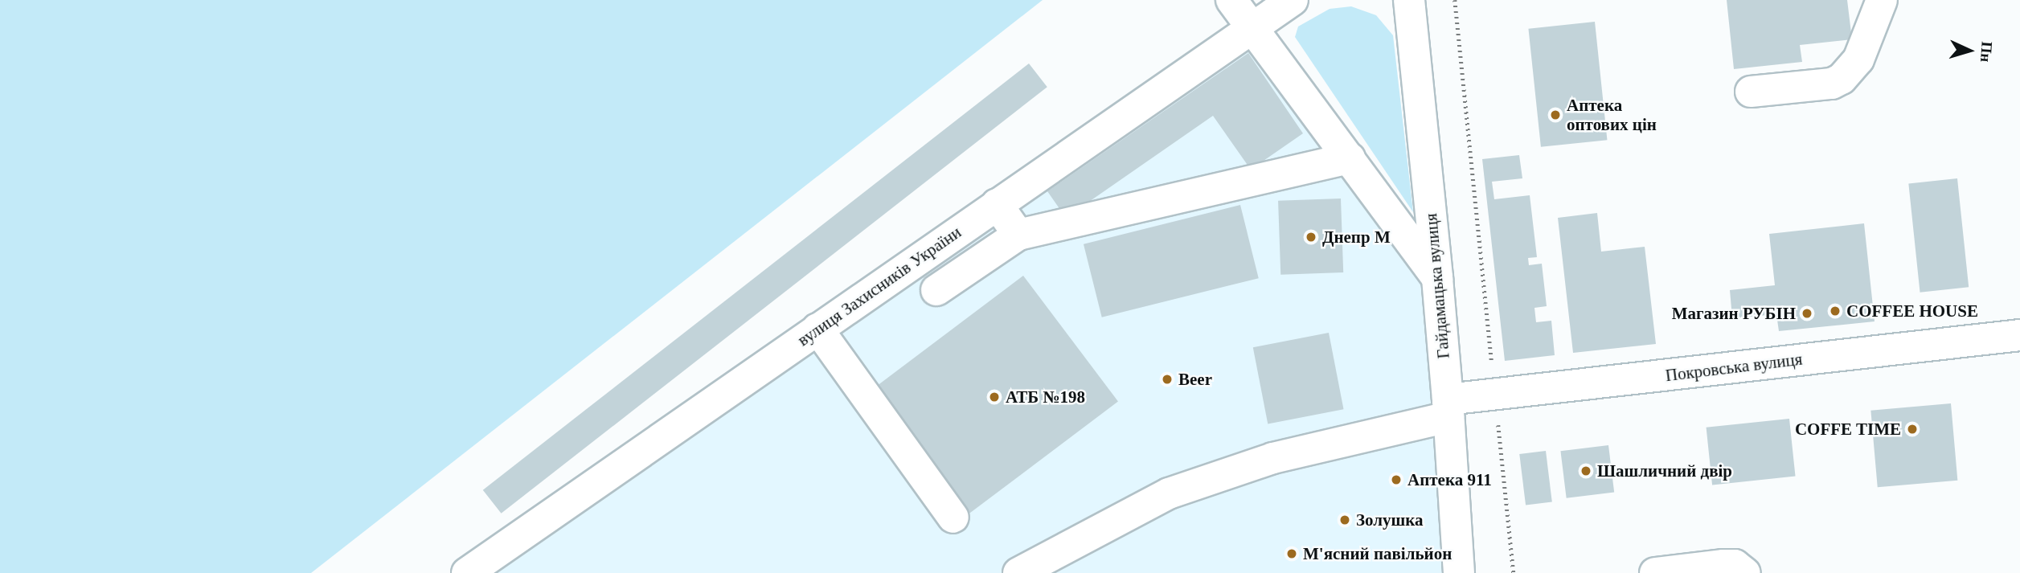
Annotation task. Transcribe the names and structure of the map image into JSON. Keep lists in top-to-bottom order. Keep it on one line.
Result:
{"streets":{"street":["вулиця Захисників України","Гайдамацька вулиця","Покровська вулиця"]},"crossings":[["Гайдамацька вулиця","Покровська вулиця"]],"places":["Аптека оптових цін","Днепр М","COFFEE HOUSE","Магазин РУБIН","Beer","АТБ №198","COFFE TIME","Шашличний двір","Аптека 911","Золушка","М'ясний павільйон"],"north":"right"}
